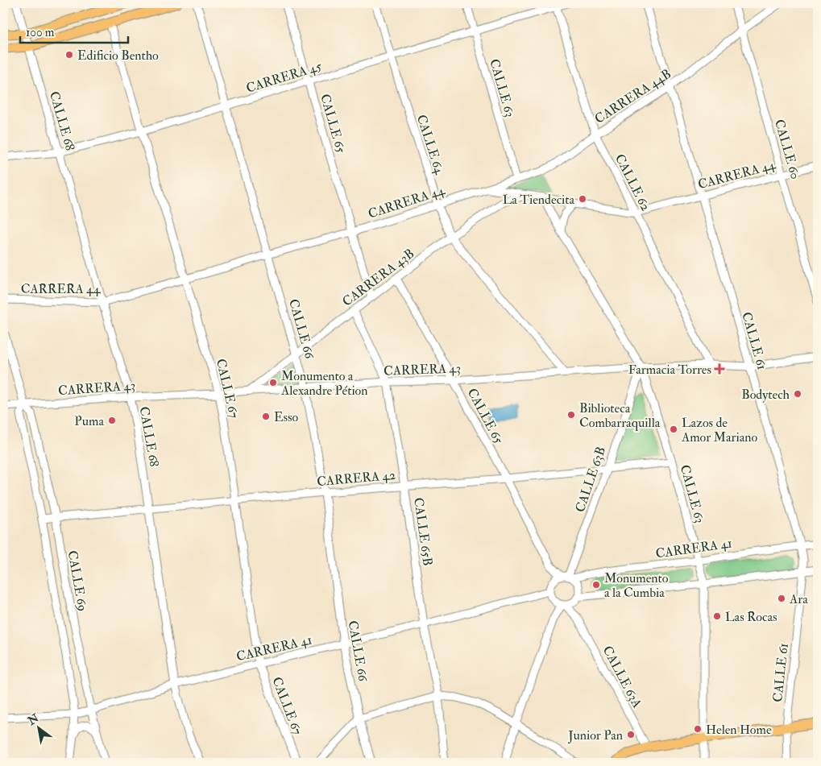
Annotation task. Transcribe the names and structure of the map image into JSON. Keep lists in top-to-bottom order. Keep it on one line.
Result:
{"streets":{"street":["CARRERA 45","CALLE 63","CARRERA 44B","CALLE 68","CALLE 65","CALLE 64","CALLE 60","CARRERA 44","CALLE 62","CARRERA 43B","CALLE 66","CALLE 61","CARRERA 43","CALLE 67","CARRERA 42","CALLE 63B","CALLE 65B","CARRERA 41","CALLE 69","CALLE 63A"]},"crossings":[["CARRERA 45","CALLE 63"],["CARRERA 45","CALLE 68"],["CARRERA 45","CALLE 65"],["CARRERA 45","CALLE 64"],["CARRERA 45","CALLE 62"],["CARRERA 45","CALLE 66"],["CARRERA 45","CALLE 67"],["CALLE 63","CARRERA 44B"],["CALLE 63","CARRERA 44"],["CALLE 63","CARRERA 43"],["CALLE 63","CARRERA 42"],["CALLE 63","CALLE 63B"],["CALLE 63","CARRERA 41"],["CARRERA 44B","CALLE 60"],["CARRERA 44B","CARRERA 44"],["CARRERA 44B","CALLE 62"],["CARRERA 44B","CALLE 61"],["CALLE 68","CARRERA 44"],["CALLE 68","CARRERA 43"],["CALLE 68","CARRERA 42"],["CALLE 68","CARRERA 41"],["CALLE 65","CARRERA 44"],["CALLE 65","CARRERA 43B"],["CALLE 65","CARRERA 43"],["CALLE 65","CARRERA 42"],["CALLE 65","CALLE 63B"],["CALLE 65","CARRERA 41"],["CALLE 65","CALLE 63A"],["CALLE 64","CARRERA 44"],["CALLE 64","CARRERA 43B"],["CALLE 64","CARRERA 43"],["CALLE 60","CARRERA 44"],["CARRERA 44","CALLE 62"],["CARRERA 44","CARRERA 43B"],["CARRERA 44","CALLE 66"],["CARRERA 44","CALLE 61"],["CARRERA 44","CALLE 67"],["CALLE 62","CARRERA 43"],["CARRERA 43B","CALLE 66"],["CARRERA 43B","CARRERA 43"],["CARRERA 43B","CALLE 65B"],["CALLE 66","CARRERA 43"],["CALLE 66","CARRERA 42"],["CALLE 66","CARRERA 41"],["CALLE 61","CARRERA 43"],["CALLE 61","CARRERA 41"],["CARRERA 43","CALLE 67"],["CARRERA 43","CALLE 63B"],["CARRERA 43","CALLE 65B"],["CARRERA 43","CALLE 69"],["CALLE 67","CARRERA 42"],["CALLE 67","CARRERA 41"],["CARRERA 42","CALLE 63B"],["CARRERA 42","CALLE 65B"],["CARRERA 42","CALLE 69"],["CALLE 63B","CARRERA 41"],["CALLE 63B","CALLE 63A"],["CALLE 65B","CARRERA 41"],["CARRERA 41","CALLE 69"],["CARRERA 41","CALLE 63A"]],"places":{"other":["Edificio Bentho","La Tiendecita","Monumento a Alexandre Pétion","Bodytech","Biblioteca Combarraquilla","Esso","Puma","Lazos de Amor Mariano","Monumento a la Cumbia","Ara","Las Rocas","Helen Home","Junior Pan"],"health":["Farmacia Torres"]},"scale_bar":"100 m","north":"top left"}
